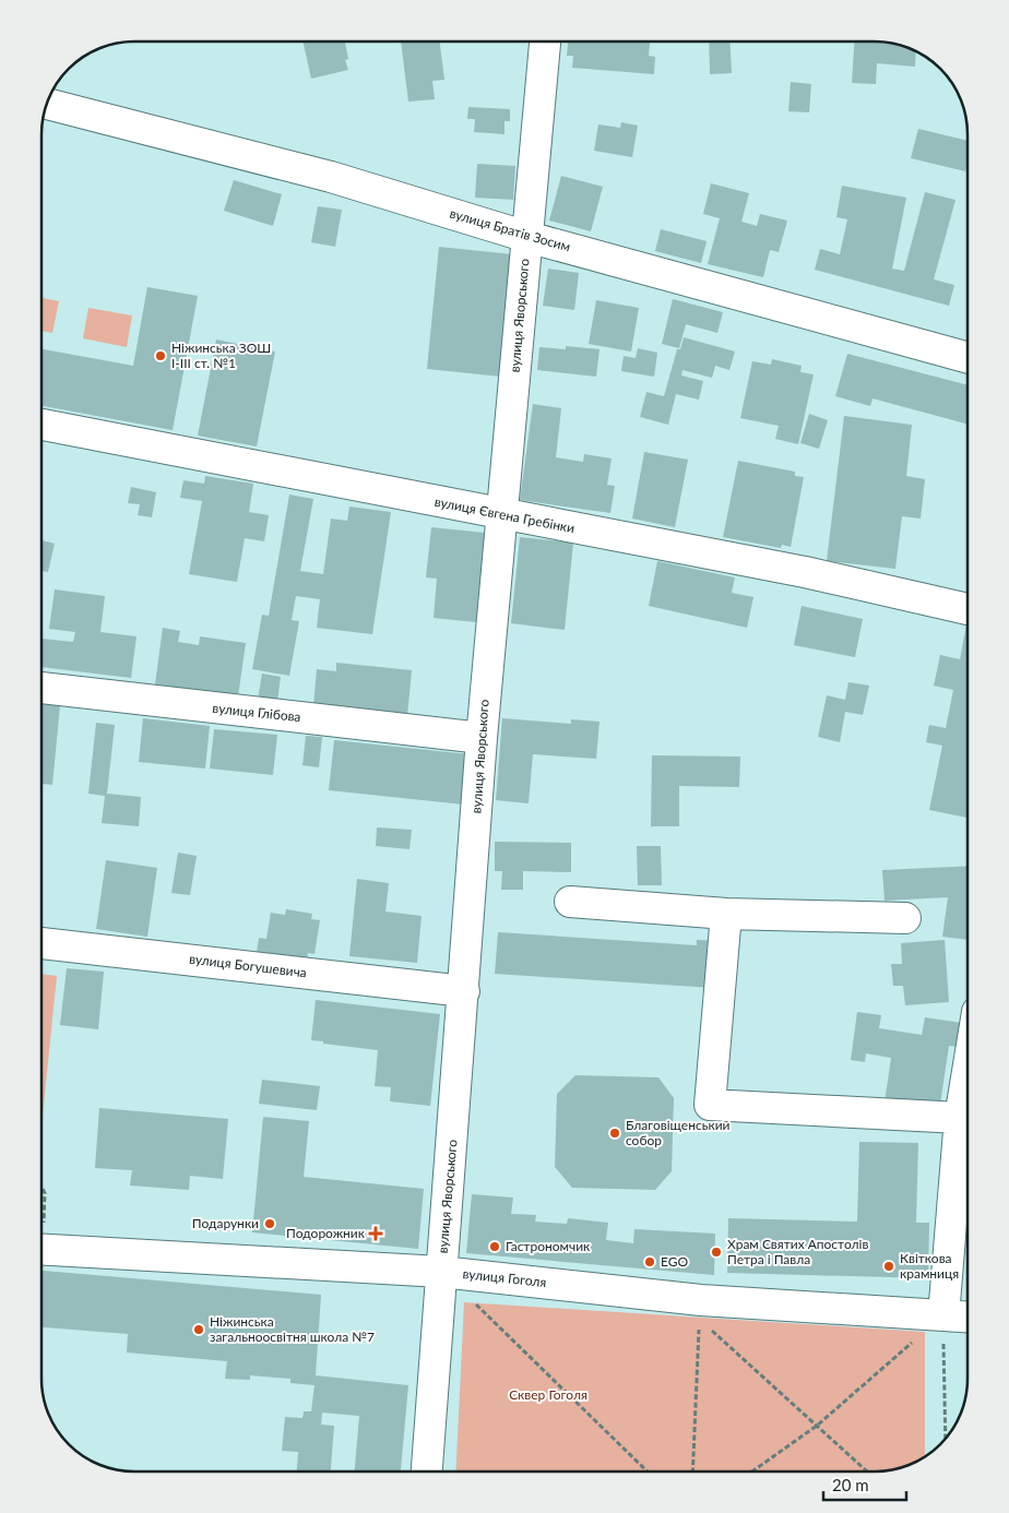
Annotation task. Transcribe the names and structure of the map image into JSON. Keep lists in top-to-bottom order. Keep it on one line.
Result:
{"streets":{"street":["вулиця Братів Зосим","вулиця Яворського","вулиця Євгена Гребінки","вулиця Глібова","вулиця Богушевича","вулиця Гоголя"]},"crossings":[["вулиця Братів Зосим","вулиця Яворського"],["вулиця Яворського","вулиця Євгена Гребінки"],["вулиця Яворського","вулиця Глібова"],["вулиця Яворського","вулиця Богушевича"],["вулиця Яворського","вулиця Гоголя"]],"parks":["Сквер Гоголя"],"places":{"other":["Ніжинська ЗОШ І-ІІІ ст. №1","Благовіщенський собор","Подарунки","Гастрономчик","Храм Святих Апостолів Петра і Павла","EGO","Квіткова крамниця","Ніжинська загальноосвітня школа №7"],"health":["Подорожник"]},"scale_bar":"20 m"}
